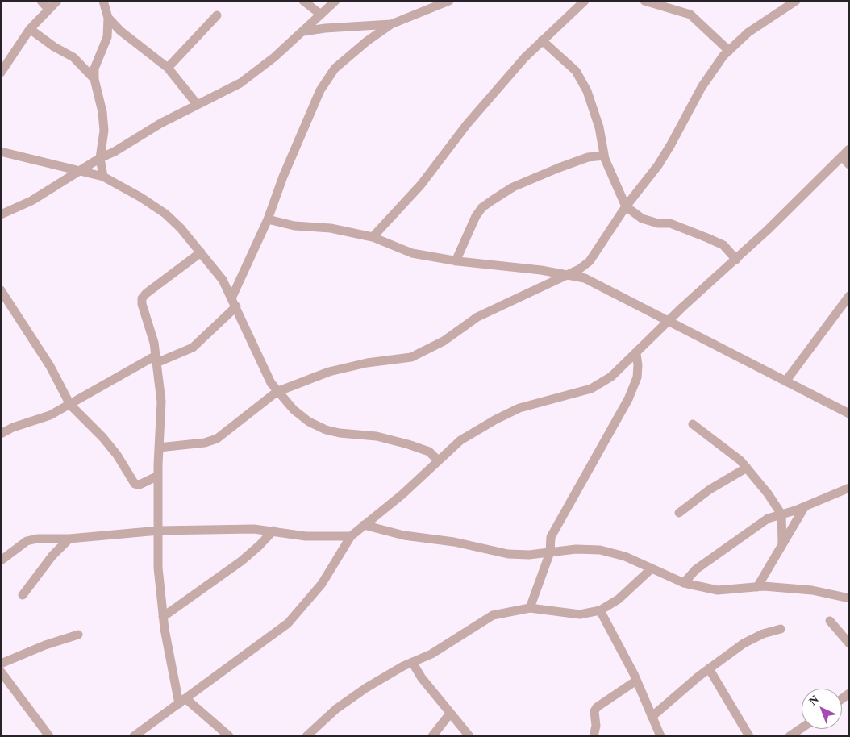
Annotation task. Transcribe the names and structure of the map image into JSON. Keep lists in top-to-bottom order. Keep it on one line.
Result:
{"north":"top left"}
